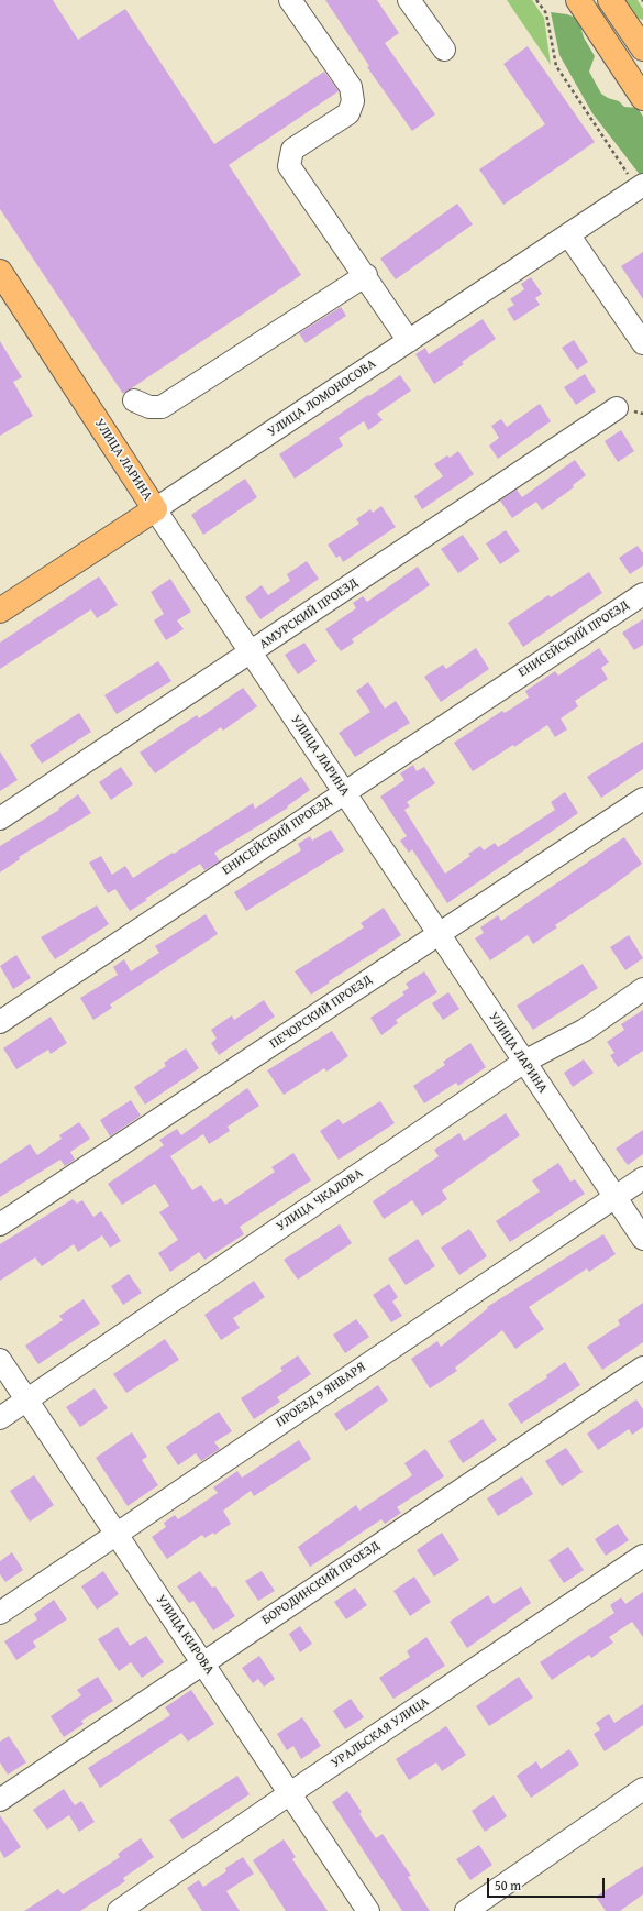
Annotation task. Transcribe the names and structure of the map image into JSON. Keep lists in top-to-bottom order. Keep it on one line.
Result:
{"streets":{"main road":["УЛИЦА ЛОМОНОСОВА","УЛИЦА ЛАРИНА"],"street":["АМУРСКИЙ ПРОЕЗД","ЕНИСЕЙСКИЙ ПРОЕЗД","ПЕЧОРСКИЙ ПРОЕЗД","УЛИЦА ЧКАЛОВА","ПРОЕЗД 9 ЯНВАРЯ","БОРОДИНСКИЙ ПРОЕЗД","УЛИЦА КИРОВА","УРАЛЬСКАЯ УЛИЦА"]},"crossings":[["УЛИЦА ЛОМОНОСОВА","УЛИЦА ЛАРИНА"],["УЛИЦА ЛАРИНА","АМУРСКИЙ ПРОЕЗД"],["УЛИЦА ЛАРИНА","ЕНИСЕЙСКИЙ ПРОЕЗД"],["УЛИЦА ЛАРИНА","ПЕЧОРСКИЙ ПРОЕЗД"],["УЛИЦА ЛАРИНА","УЛИЦА ЧКАЛОВА"],["УЛИЦА ЛАРИНА","ПРОЕЗД 9 ЯНВАРЯ"],["УЛИЦА ЧКАЛОВА","УЛИЦА КИРОВА"],["ПРОЕЗД 9 ЯНВАРЯ","УЛИЦА КИРОВА"],["БОРОДИНСКИЙ ПРОЕЗД","УЛИЦА КИРОВА"],["УЛИЦА КИРОВА","УРАЛЬСКАЯ УЛИЦА"]],"scale_bar":"50 m"}
